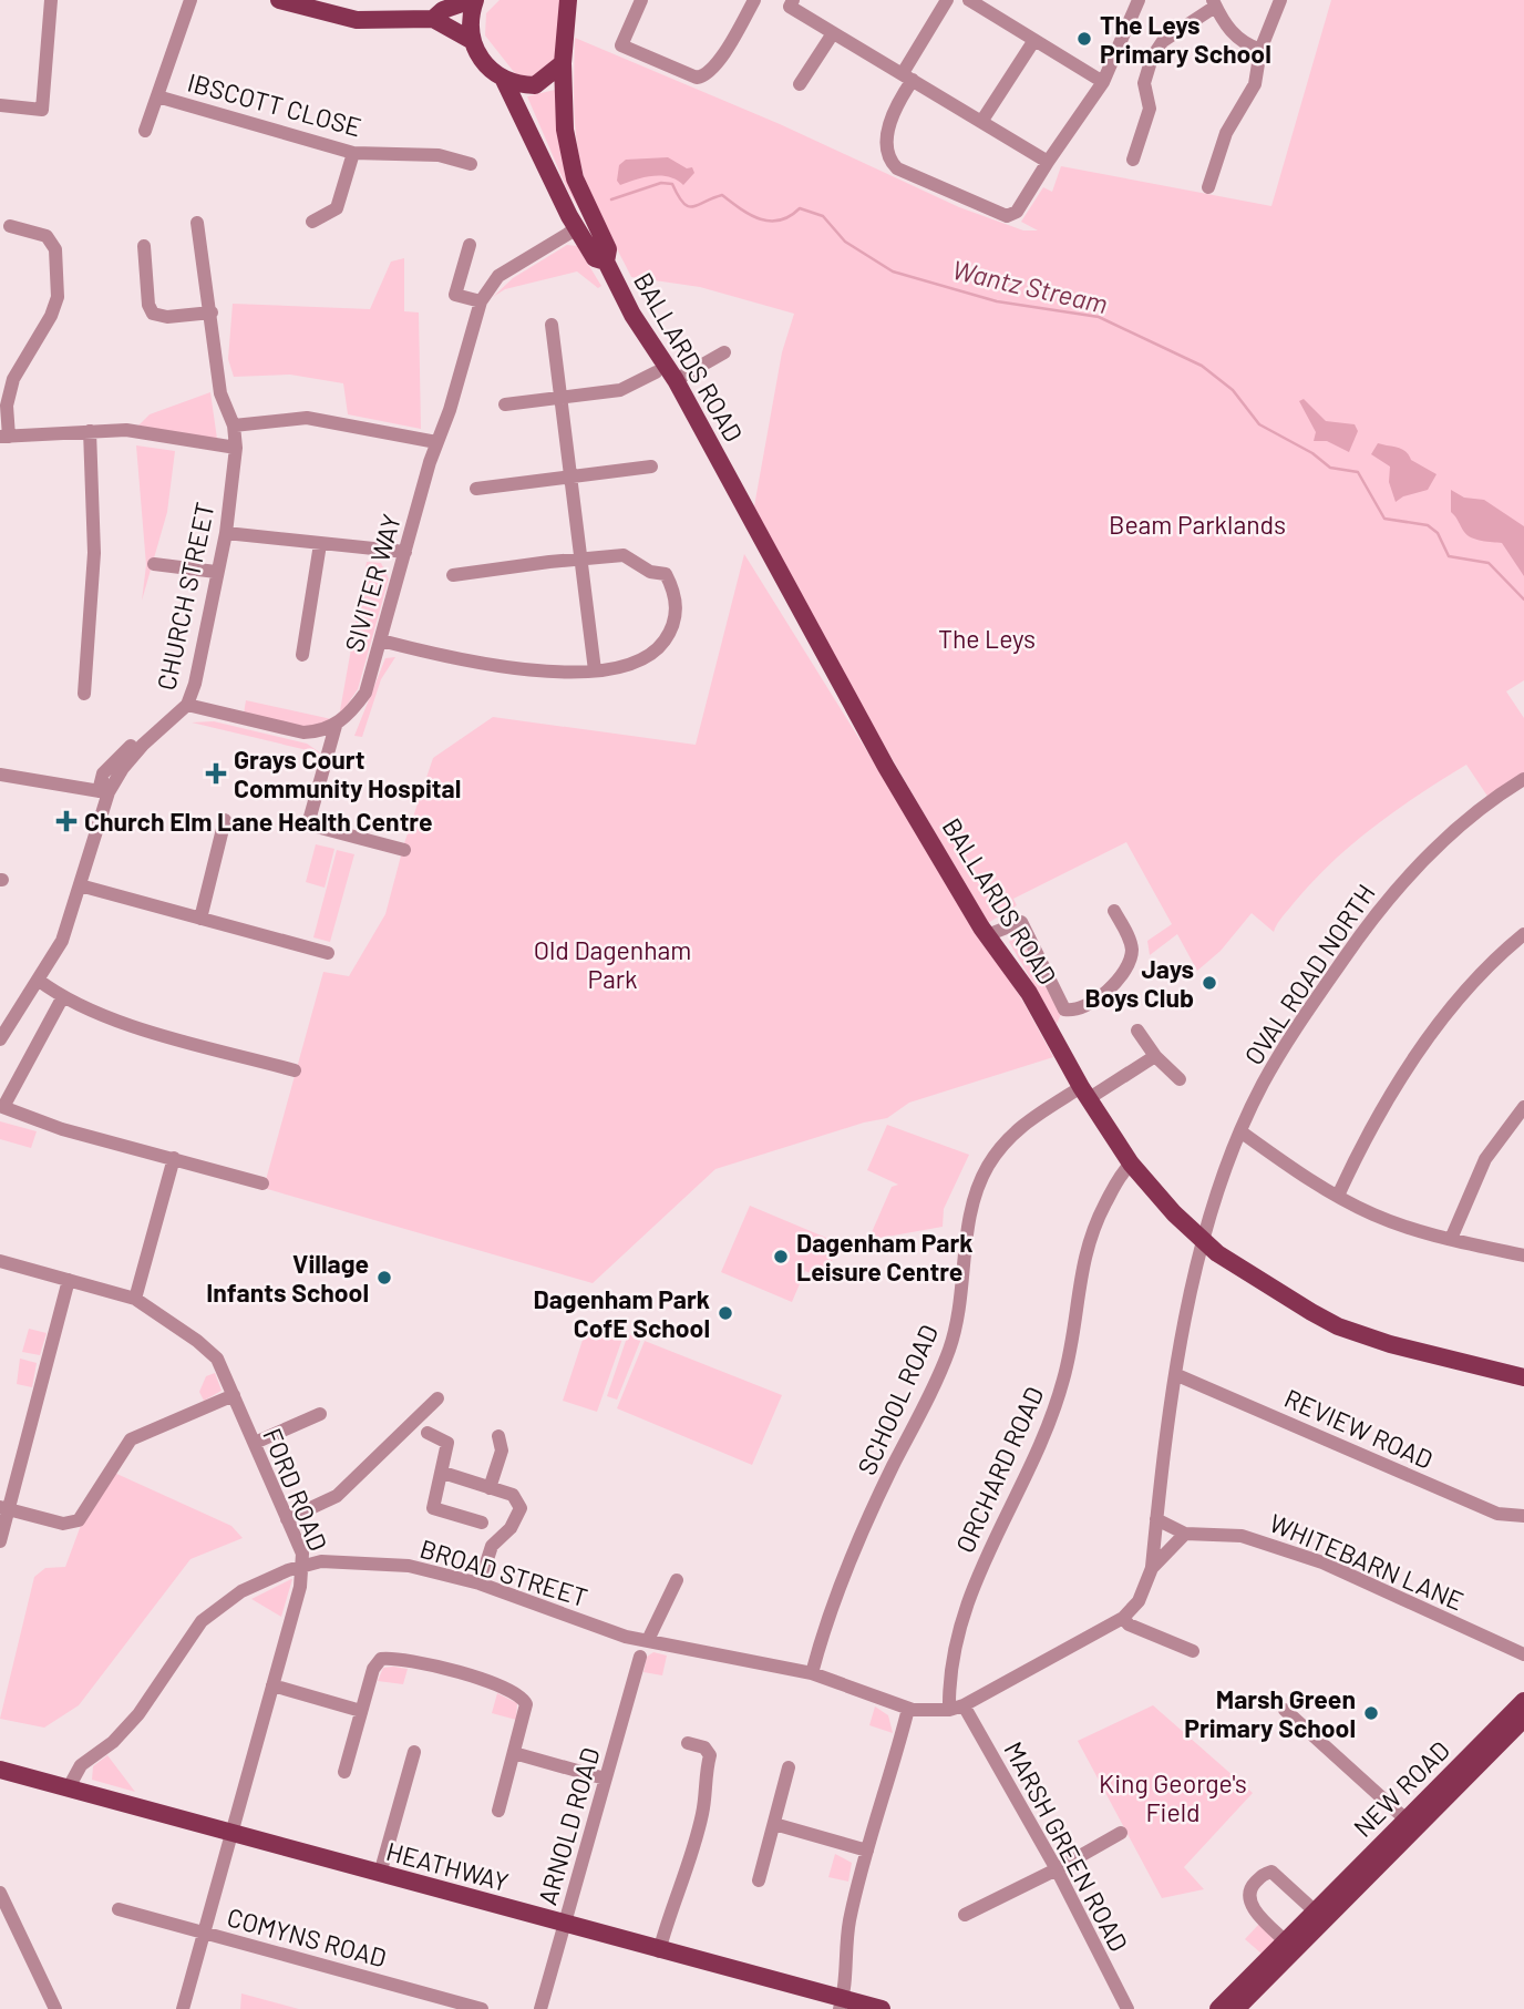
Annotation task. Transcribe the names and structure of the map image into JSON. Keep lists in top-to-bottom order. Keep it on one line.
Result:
{"streets":{"main road":["BALLARDS ROAD","NEW ROAD","HEATHWAY"],"street":["IBSCOTT CLOSE","SIVITER WAY","CHURCH STREET","OVAL ROAD NORTH","SCHOOL ROAD","REVIEW ROAD","ORCHARD ROAD","FORD ROAD","WHITEBARN LANE","BROAD STREET","ARNOLD ROAD","MARSH GREEN ROAD","COMYNS ROAD"]},"crossings":[["BALLARDS ROAD","OVAL ROAD NORTH"],["BALLARDS ROAD","SCHOOL ROAD"],["BALLARDS ROAD","ORCHARD ROAD"],["OVAL ROAD NORTH","REVIEW ROAD"],["OVAL ROAD NORTH","WHITEBARN LANE"],["SCHOOL ROAD","BROAD STREET"],["ORCHARD ROAD","BROAD STREET"],["FORD ROAD","BROAD STREET"],["FORD ROAD","HEATHWAY"],["FORD ROAD","COMYNS ROAD"],["BROAD STREET","MARSH GREEN ROAD"],["BROAD STREET","HEATHWAY"],["ARNOLD ROAD","HEATHWAY"]],"water":["Wantz Stream"],"parks":["Beam Parklands","The Leys","Old Dagenham Park","King George's Field"],"places":{"other":["The Leys Primary School","Jays Boys Club","Dagenham Park Leisure Centre","Village Infants School","Dagenham Park CofE School","Marsh Green Primary School"],"health":["Grays Court Community Hospital","Church Elm Lane Health Centre"]}}
